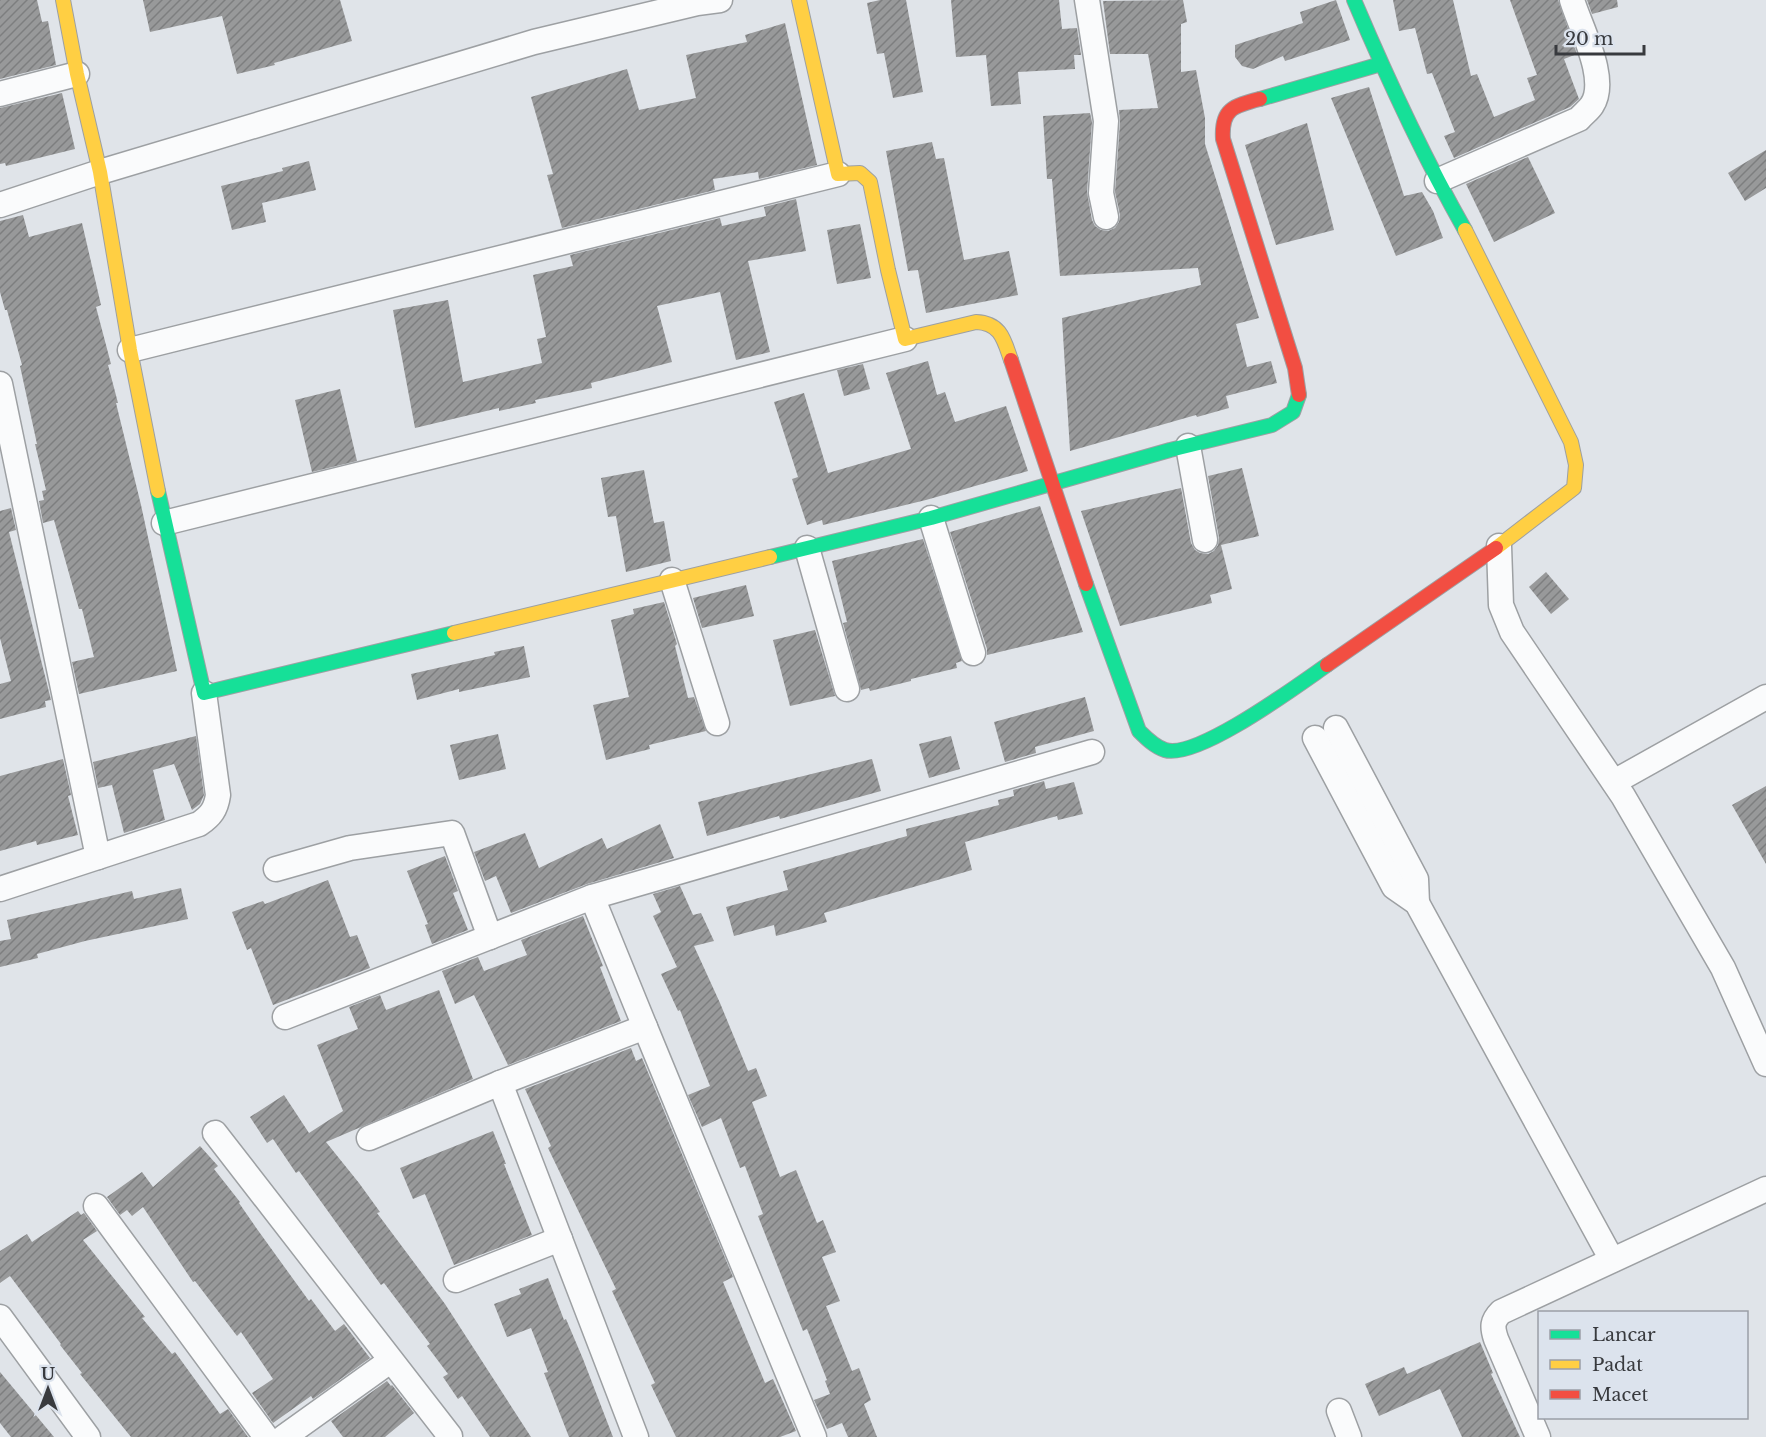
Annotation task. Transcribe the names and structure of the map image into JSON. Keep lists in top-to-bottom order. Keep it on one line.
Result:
{"legend":["Lancar","Padat","Macet"],"scale_bar":"20 m","north":"top"}
